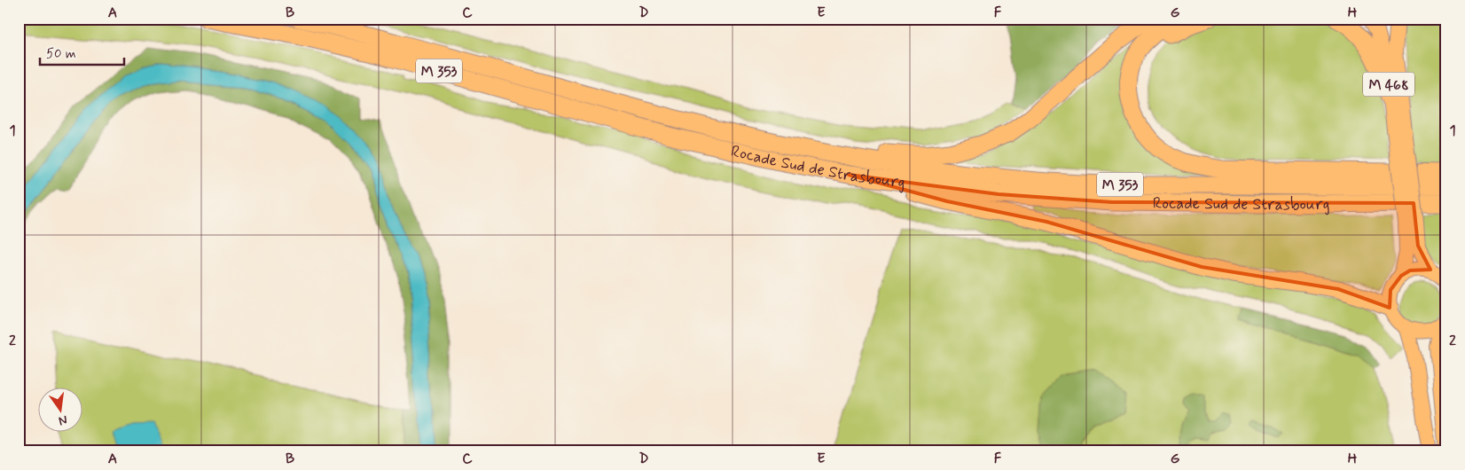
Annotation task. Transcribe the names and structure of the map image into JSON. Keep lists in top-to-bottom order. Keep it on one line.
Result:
{"streets":{"highway":["M 353","Rocade Sud de Strasbourg"],"main road":["M 468"]},"scale_bar":"50 m","north":"bottom","grid":{"columns":["A","B","C","D","E","F","G","H"],"rows":["1","2"]}}
